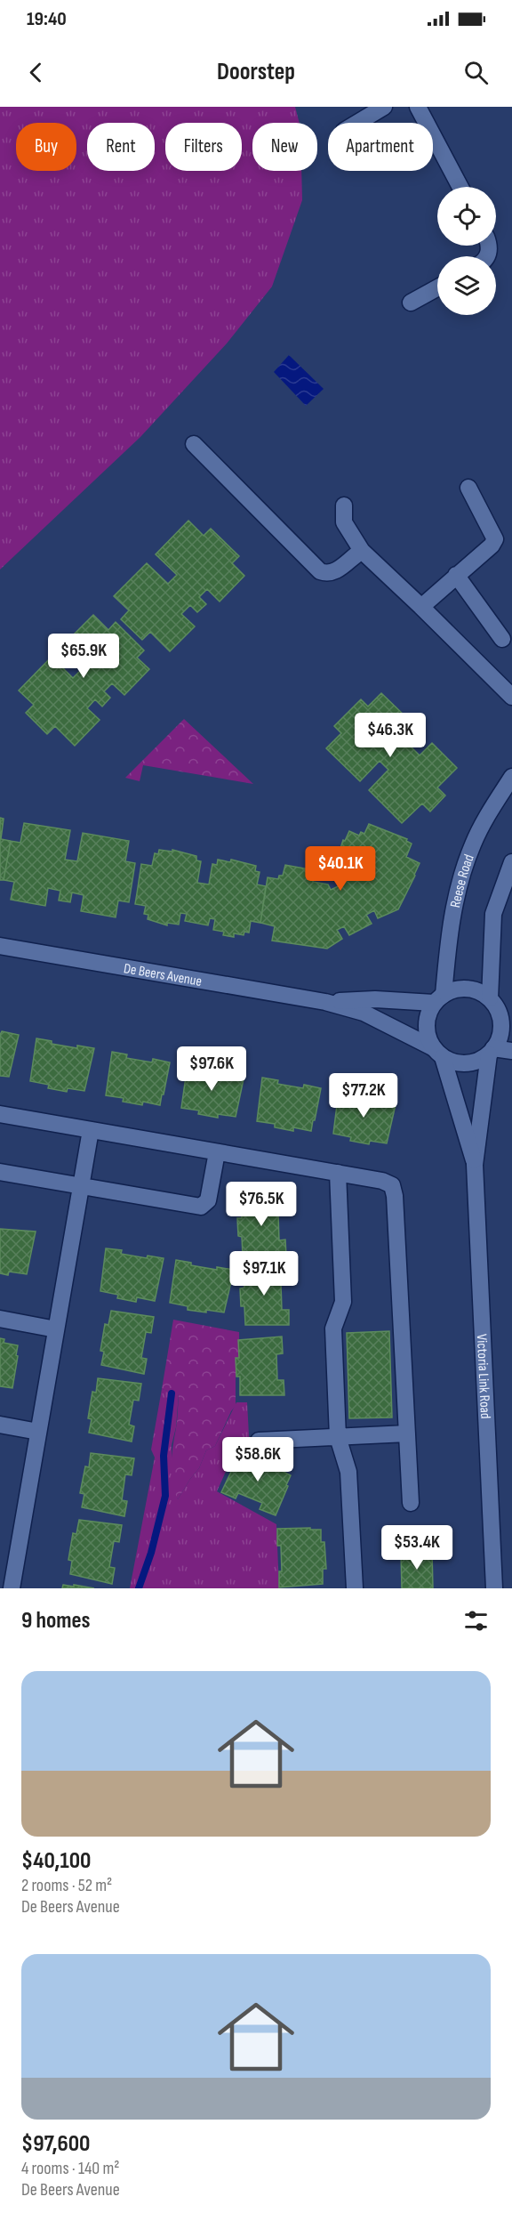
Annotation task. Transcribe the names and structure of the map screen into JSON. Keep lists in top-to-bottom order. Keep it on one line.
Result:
{"streets":{"street":["Reese Road","De Beers Avenue","Victoria Link Road"]},"crossings":[["Reese Road","De Beers Avenue"],["Reese Road","Victoria Link Road"],["De Beers Avenue","Victoria Link Road"]],"page":{"status":"19:40","header":"Doorstep","chip":["Buy","Rent","Filters","New","Apartment"],"price":["$65.9K","$46.3K","$40.1K","$97.6K","$77.2K","$76.5K","$97.1K","$58.6K","$53.4K"],"heading":"9 homes","list":[{"name":"$40,100","note":"2 rooms · 52 m² · De Beers Avenue"},{"name":"$97,600","note":"4 rooms · 140 m² · De Beers Avenue"}]}}
